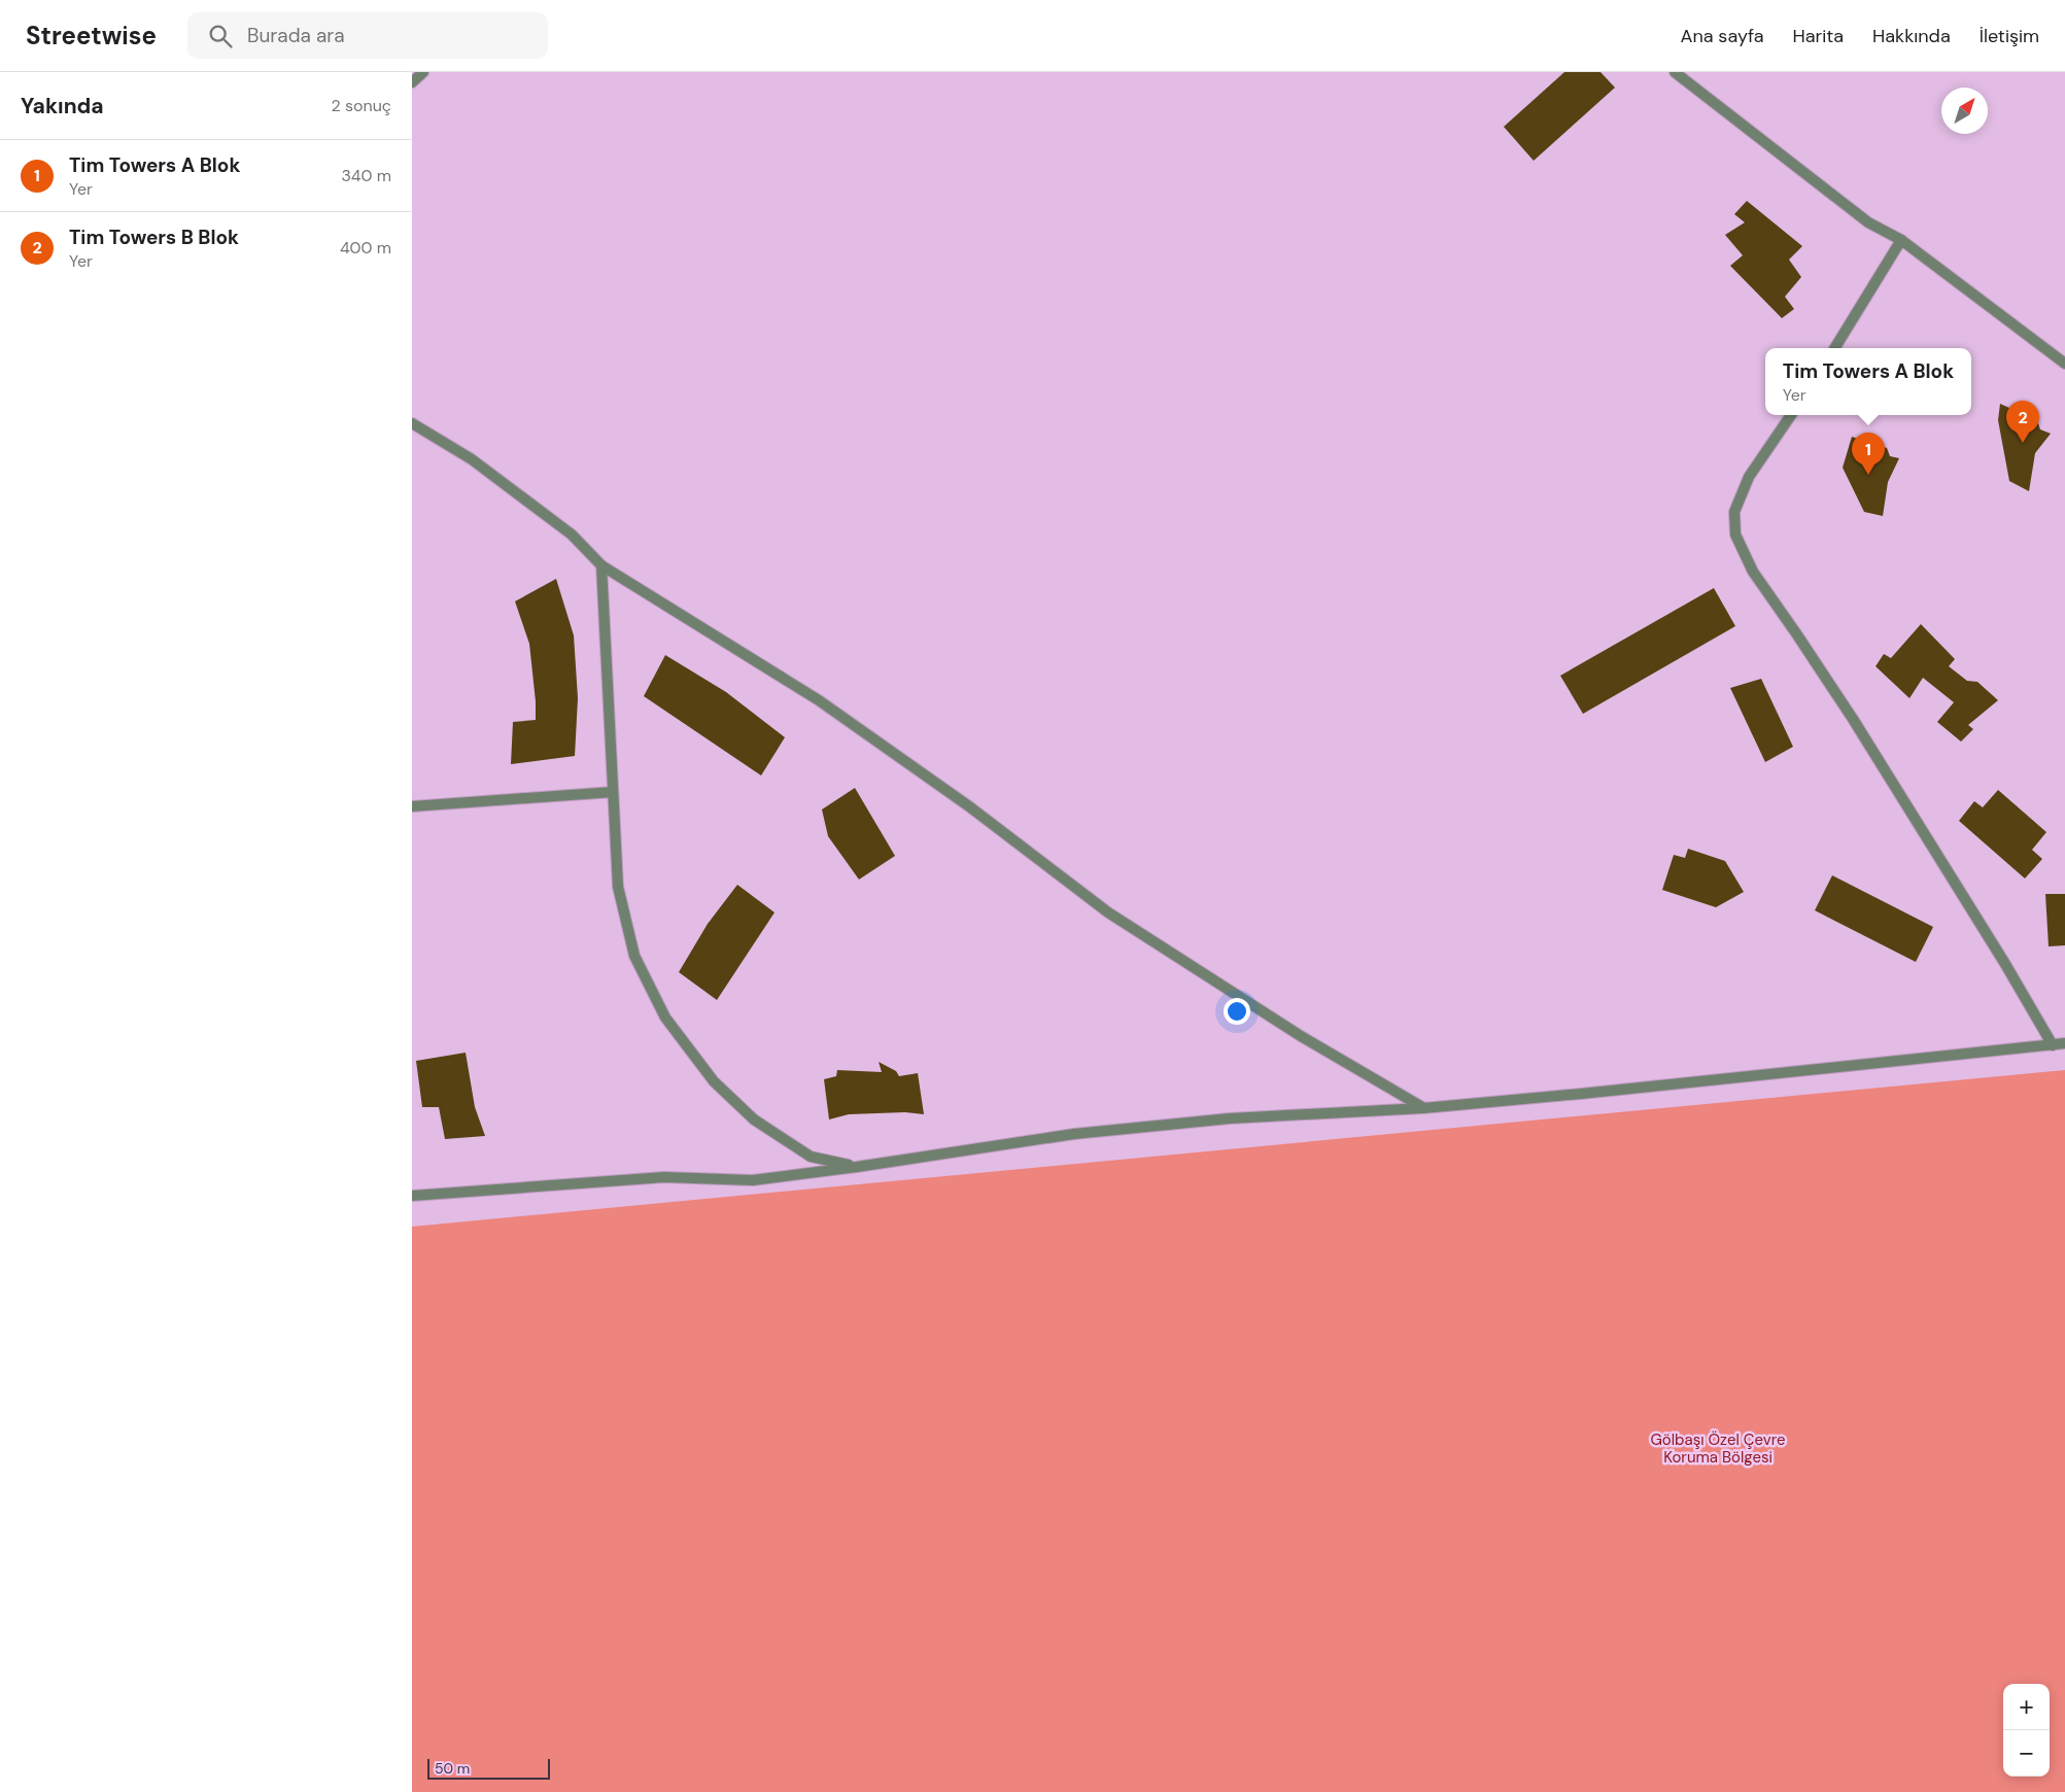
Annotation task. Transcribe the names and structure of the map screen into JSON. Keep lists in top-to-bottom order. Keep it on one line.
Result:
{"parks":["Gölbaşı Özel Çevre Koruma Bölgesi"],"scale_bar":"50 m","north":"top right","page":{"header":"Streetwise","search":"Burada ara","nav":["Ana sayfa","Harita","Hakkında","İletişim"],"heading":["Yakında","2 sonuç"],"list":[{"mark":"1","name":"Tim Towers A Blok","note":"Yer","value":"340 m"},{"mark":"2","name":"Tim Towers B Blok","note":"Yer","value":"400 m"}],"popup":["Tim Towers A Blok","Yer"],"pins":["2","1"],"map_buttons":["+","−"],"scale":"50 m"}}
